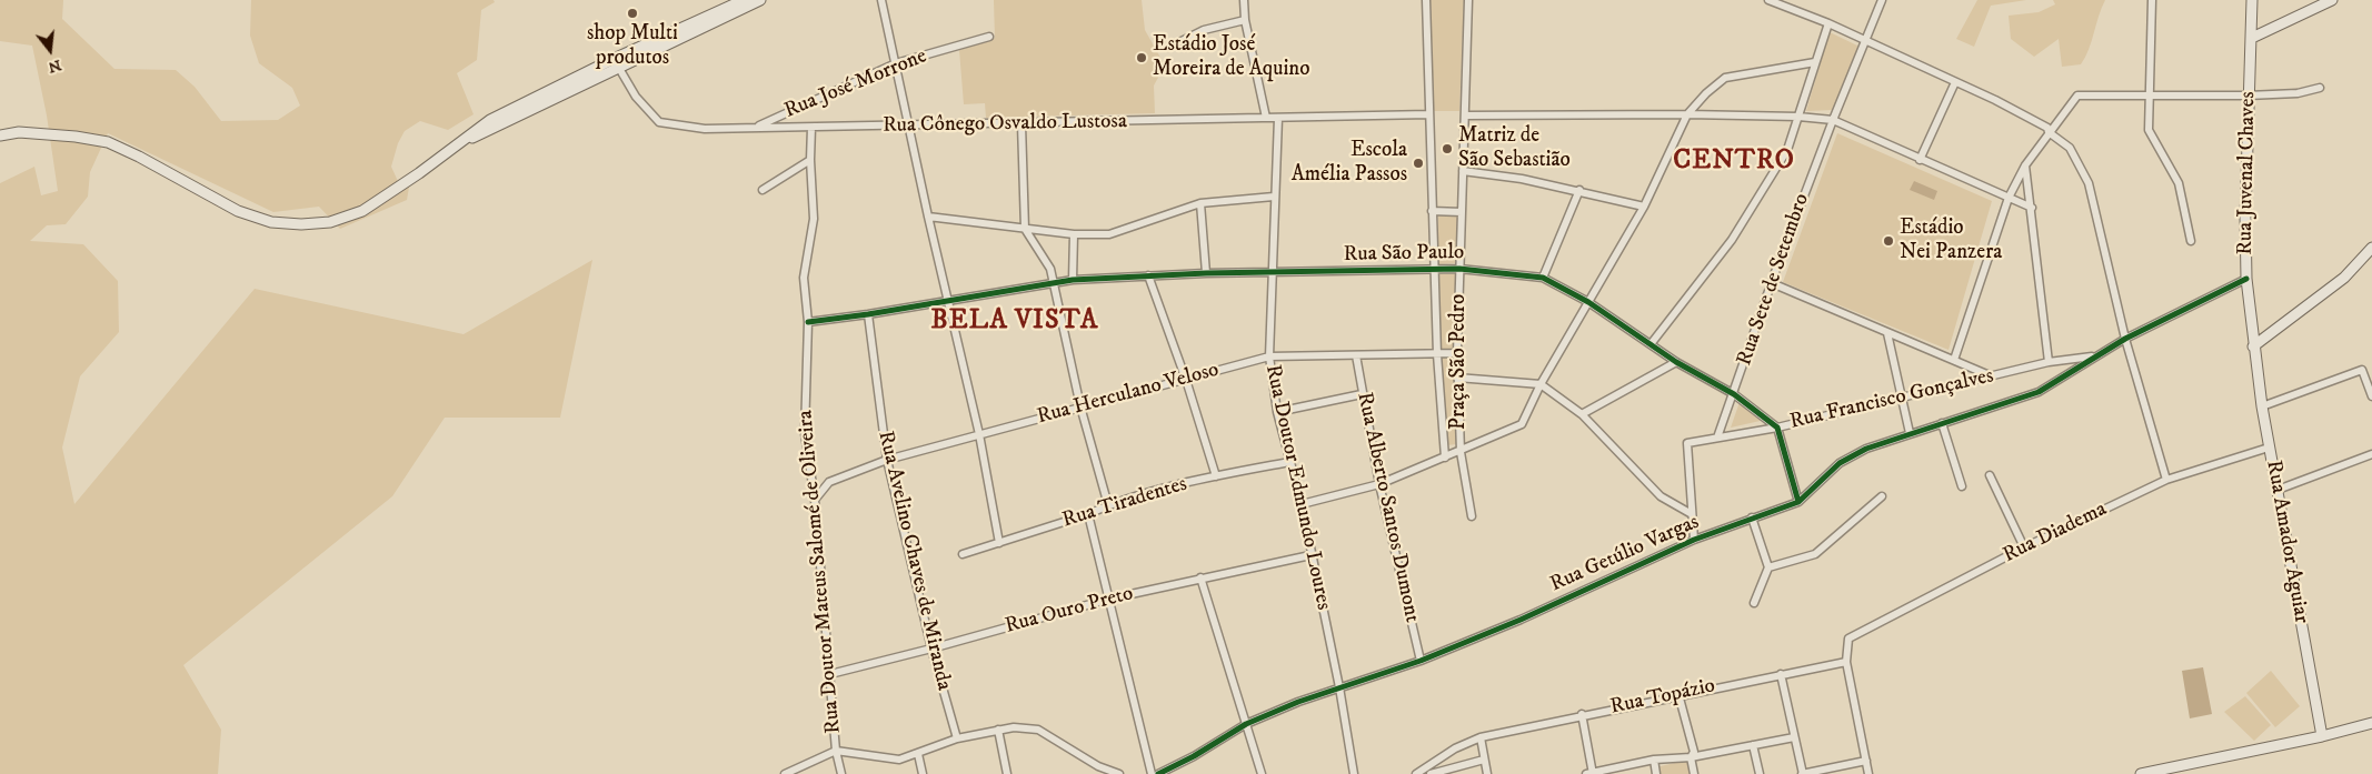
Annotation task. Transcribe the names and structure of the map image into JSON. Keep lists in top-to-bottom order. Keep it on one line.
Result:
{"streets":{"street":["Rua José Morrone","Rua Cônego Osvaldo Lustosa","Rua Juvenal Chaves","Rua São Paulo","Rua Sete de Setembro","Praça São Pedro","Rua Herculano Veloso","Rua Francisco Gonçalves","Rua Doutor Edmundo Loures","Rua Tiradentes","Rua Alberto Santos Dumont","Rua Diadema","Rua Amador Aguiar","Rua Getúlio Vargas","Rua Avelino Chaves de Miranda","Rua Doutor Mateus Salomé de Oliveira","Rua Ouro Preto","Rua Topázio"]},"crossings":[["Rua José Morrone","Rua Cônego Osvaldo Lustosa"],["Rua Cônego Osvaldo Lustosa","Rua Doutor Edmundo Loures"],["Rua Cônego Osvaldo Lustosa","Rua Doutor Mateus Salomé de Oliveira"],["Rua Juvenal Chaves","Rua Amador Aguiar"],["Rua Juvenal Chaves","Rua Getúlio Vargas"],["Rua São Paulo","Rua Sete de Setembro"],["Rua São Paulo","Praça São Pedro"],["Rua São Paulo","Rua Francisco Gonçalves"],["Rua São Paulo","Rua Doutor Edmundo Loures"],["Rua São Paulo","Rua Avelino Chaves de Miranda"],["Rua São Paulo","Rua Doutor Mateus Salomé de Oliveira"],["Rua Sete de Setembro","Rua Francisco Gonçalves"],["Praça São Pedro","Rua Herculano Veloso"],["Rua Herculano Veloso","Rua Doutor Edmundo Loures"],["Rua Herculano Veloso","Rua Alberto Santos Dumont"],["Rua Herculano Veloso","Rua Avelino Chaves de Miranda"],["Rua Herculano Veloso","Rua Doutor Mateus Salomé de Oliveira"],["Rua Francisco Gonçalves","Rua Getúlio Vargas"],["Rua Doutor Edmundo Loures","Rua Tiradentes"],["Rua Doutor Edmundo Loures","Rua Getúlio Vargas"],["Rua Doutor Edmundo Loures","Rua Ouro Preto"],["Rua Alberto Santos Dumont","Rua Getúlio Vargas"],["Rua Diadema","Rua Amador Aguiar"],["Rua Diadema","Rua Topázio"],["Rua Avelino Chaves de Miranda","Rua Ouro Preto"],["Rua Doutor Mateus Salomé de Oliveira","Rua Ouro Preto"]],"districts":["CENTRO","BELA VISTA"],"places":["shop Multi produtos","Estádio José Moreira de Aquino","Matriz de São Sebastião","Escola Amélia Passos","Estádio Nei Panzera"],"north":"bottom"}
